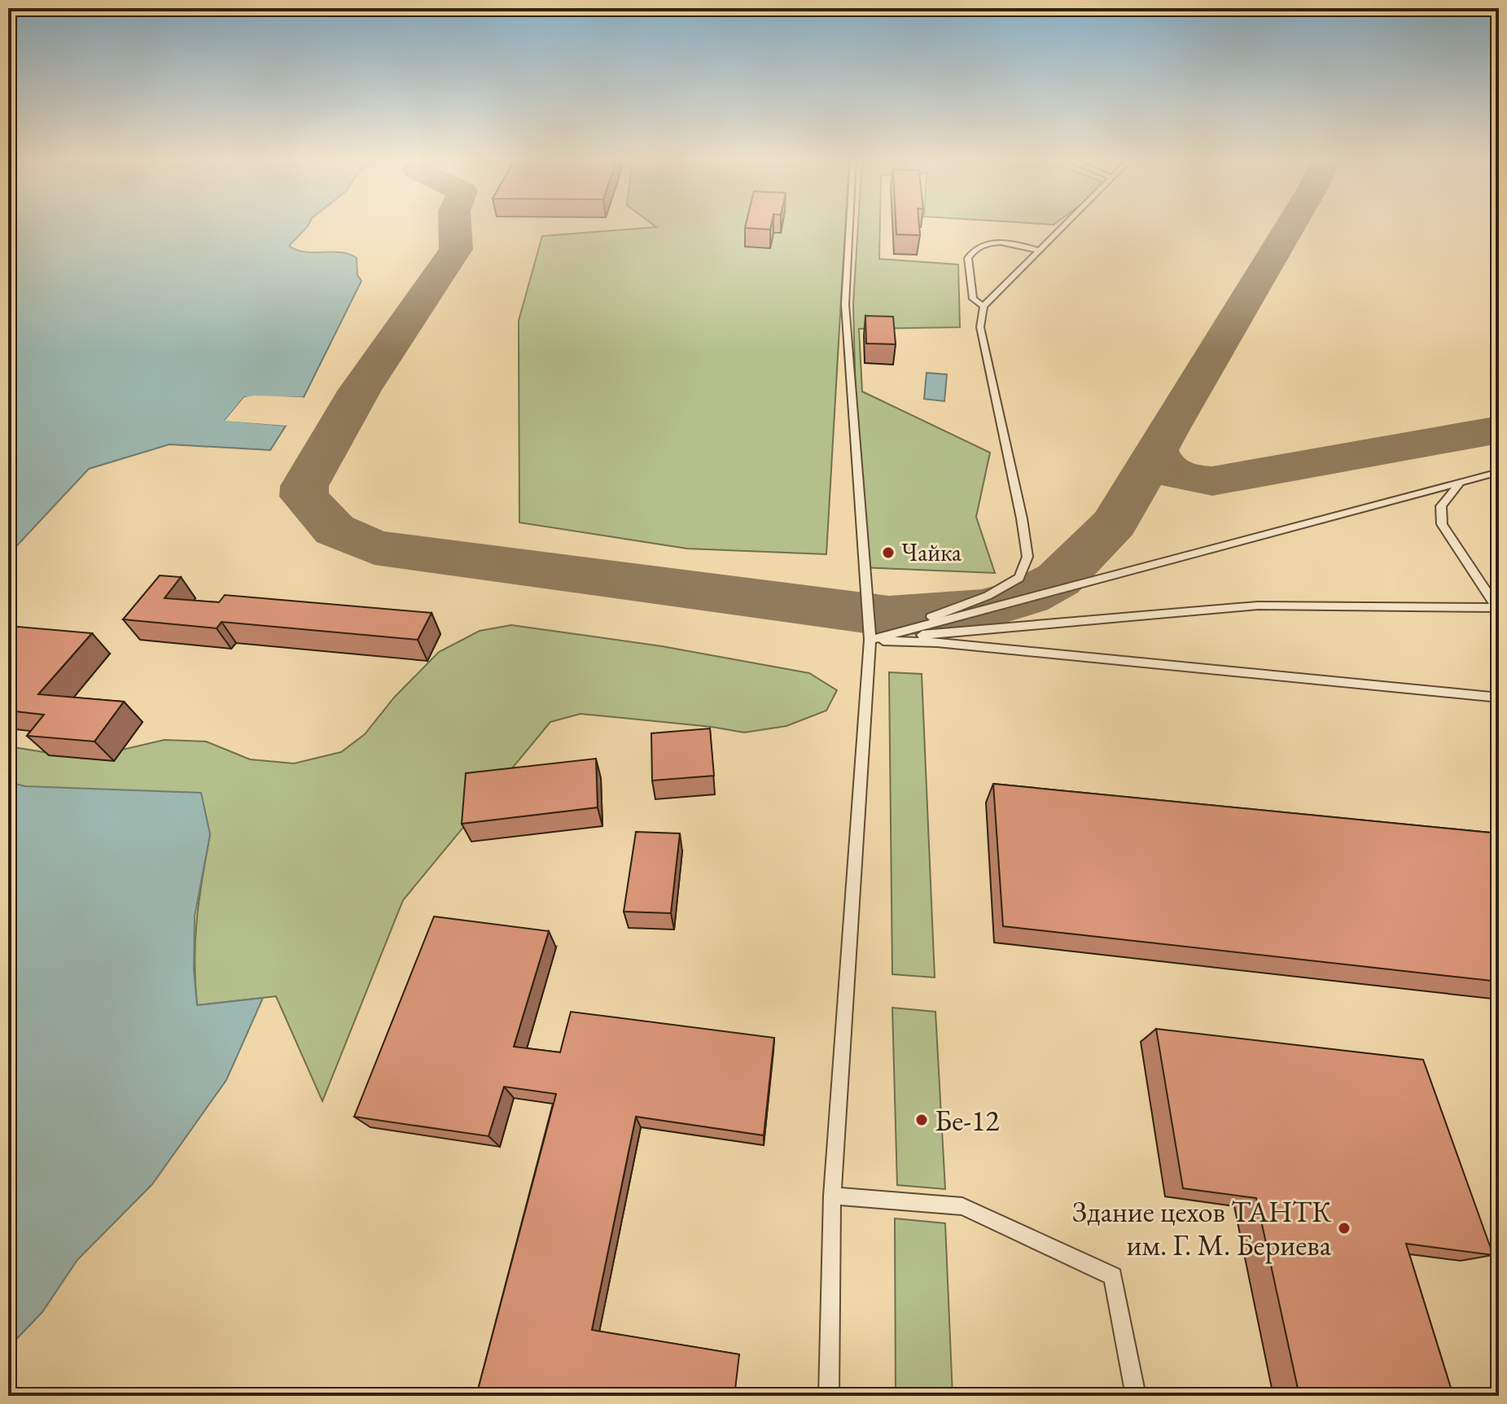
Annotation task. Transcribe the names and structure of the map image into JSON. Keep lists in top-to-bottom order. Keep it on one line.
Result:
{"places":["Чайка","Бе-12","Здание цехов ТАНТК им. Г. М. Бериева"]}
